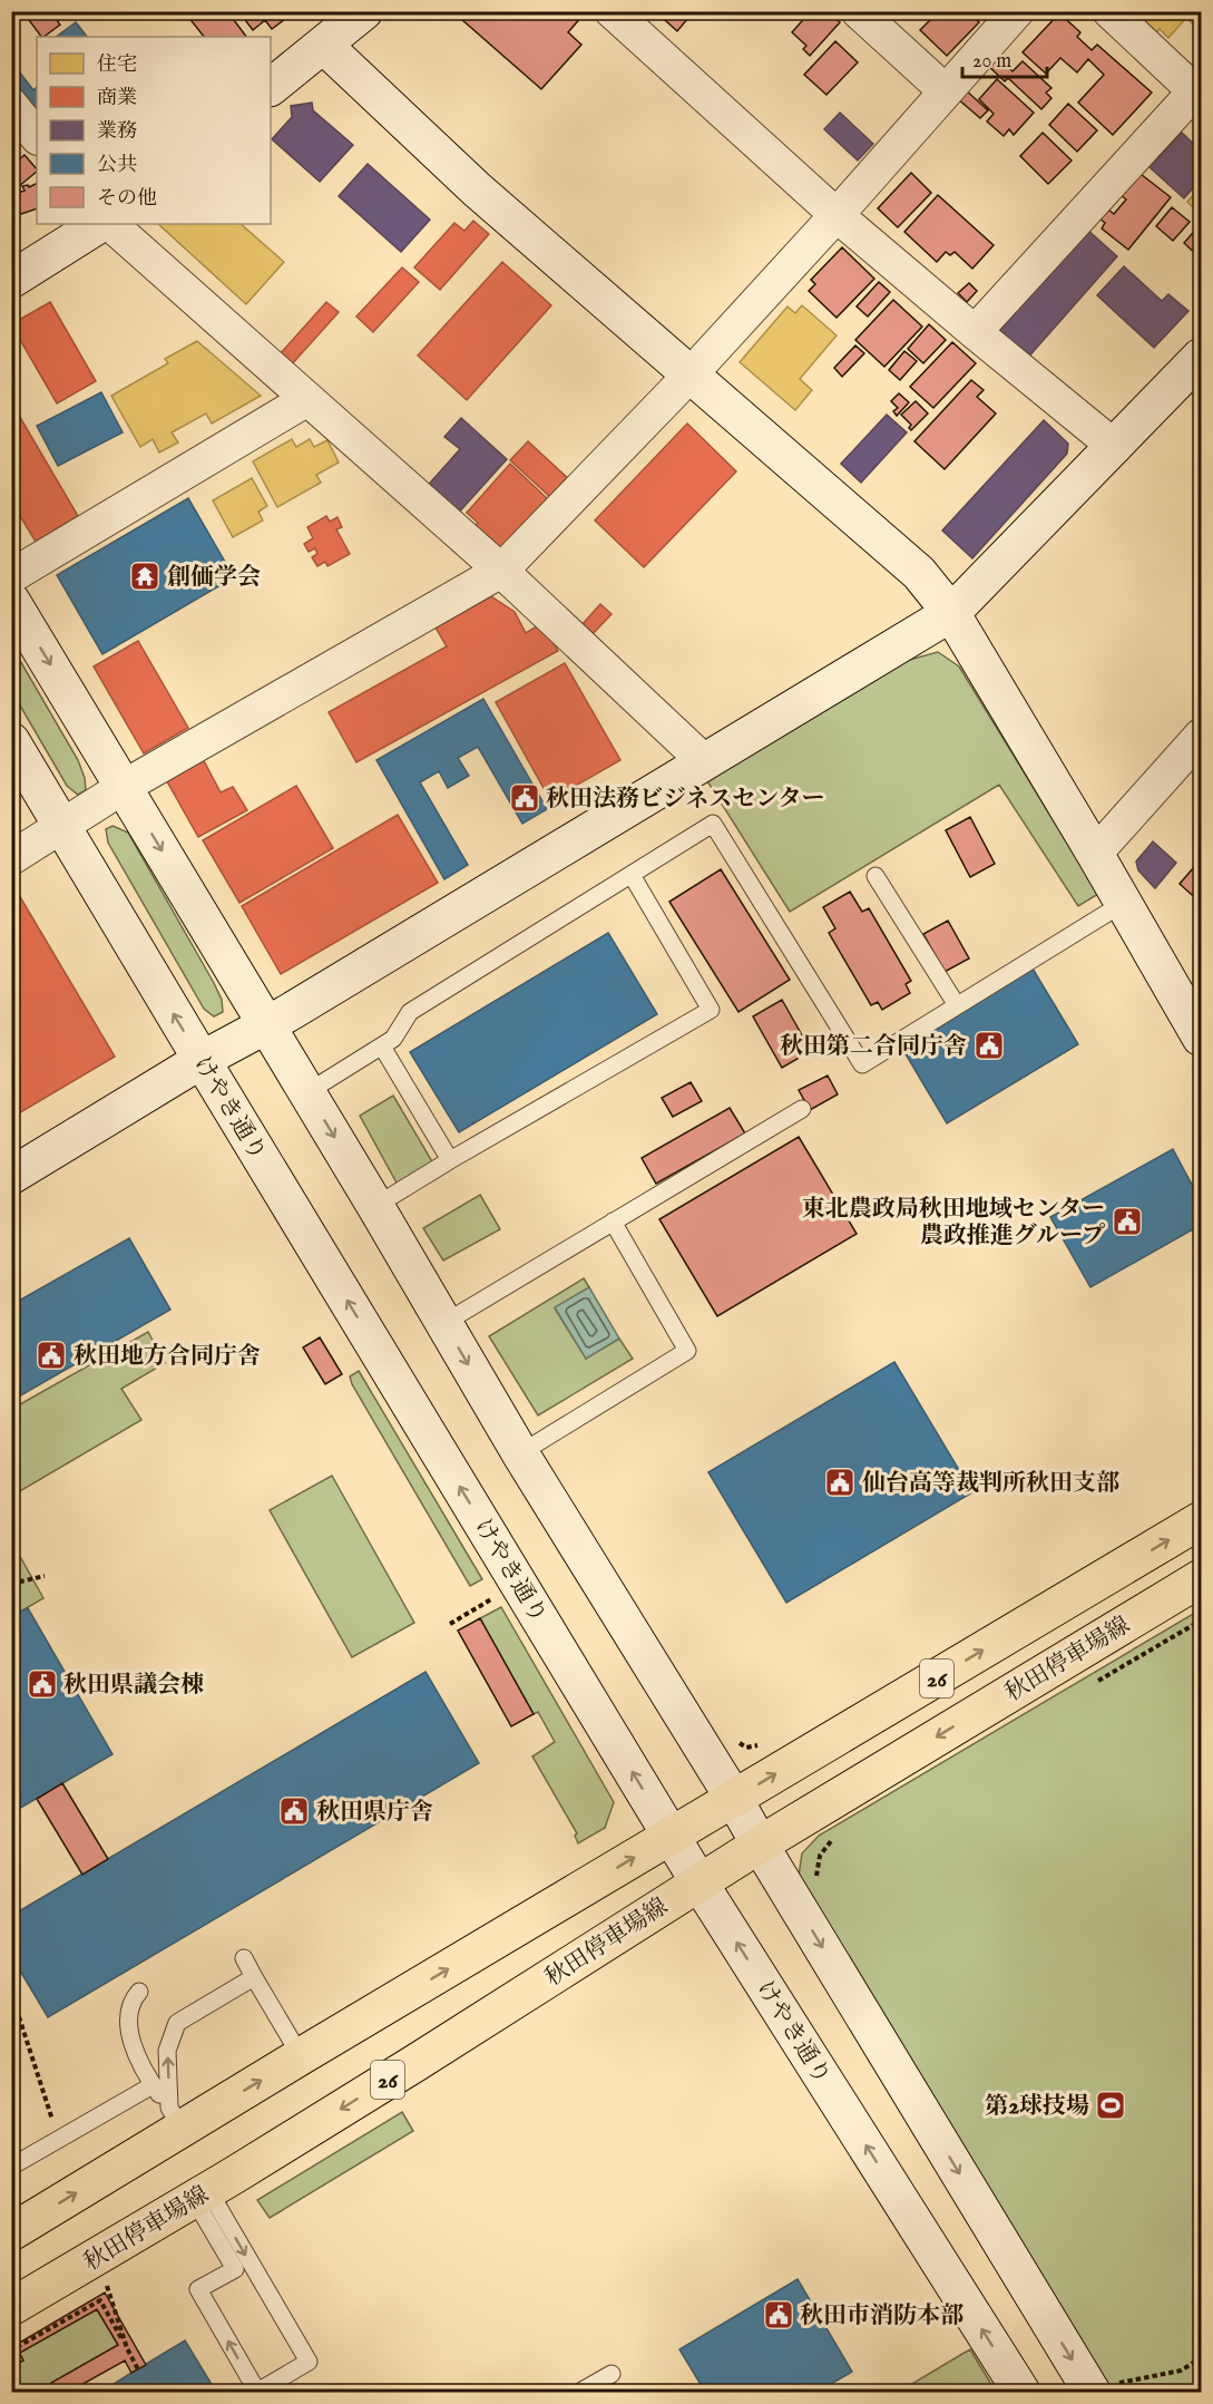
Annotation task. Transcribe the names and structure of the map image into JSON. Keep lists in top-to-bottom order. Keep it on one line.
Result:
{"streets":{"main road":["秋田停車場線","26"],"street":["けやき通り"]},"crossings":[["けやき通り","秋田停車場線"],["けやき通り","26"]],"places":{"temple":["創価学会"],"public building":["秋田法務ビジネスセンター","秋田第二合同庁舎","東北農政局秋田地域センター 農政推進グループ","秋田地方合同庁舎","仙台高等裁判所秋田支部","秋田県議会棟","秋田県庁舎","秋田市消防本部"],"sports":["第2球技場"]},"legend":["住宅","商業","業務","公共","その他"],"scale_bar":"20 m"}
